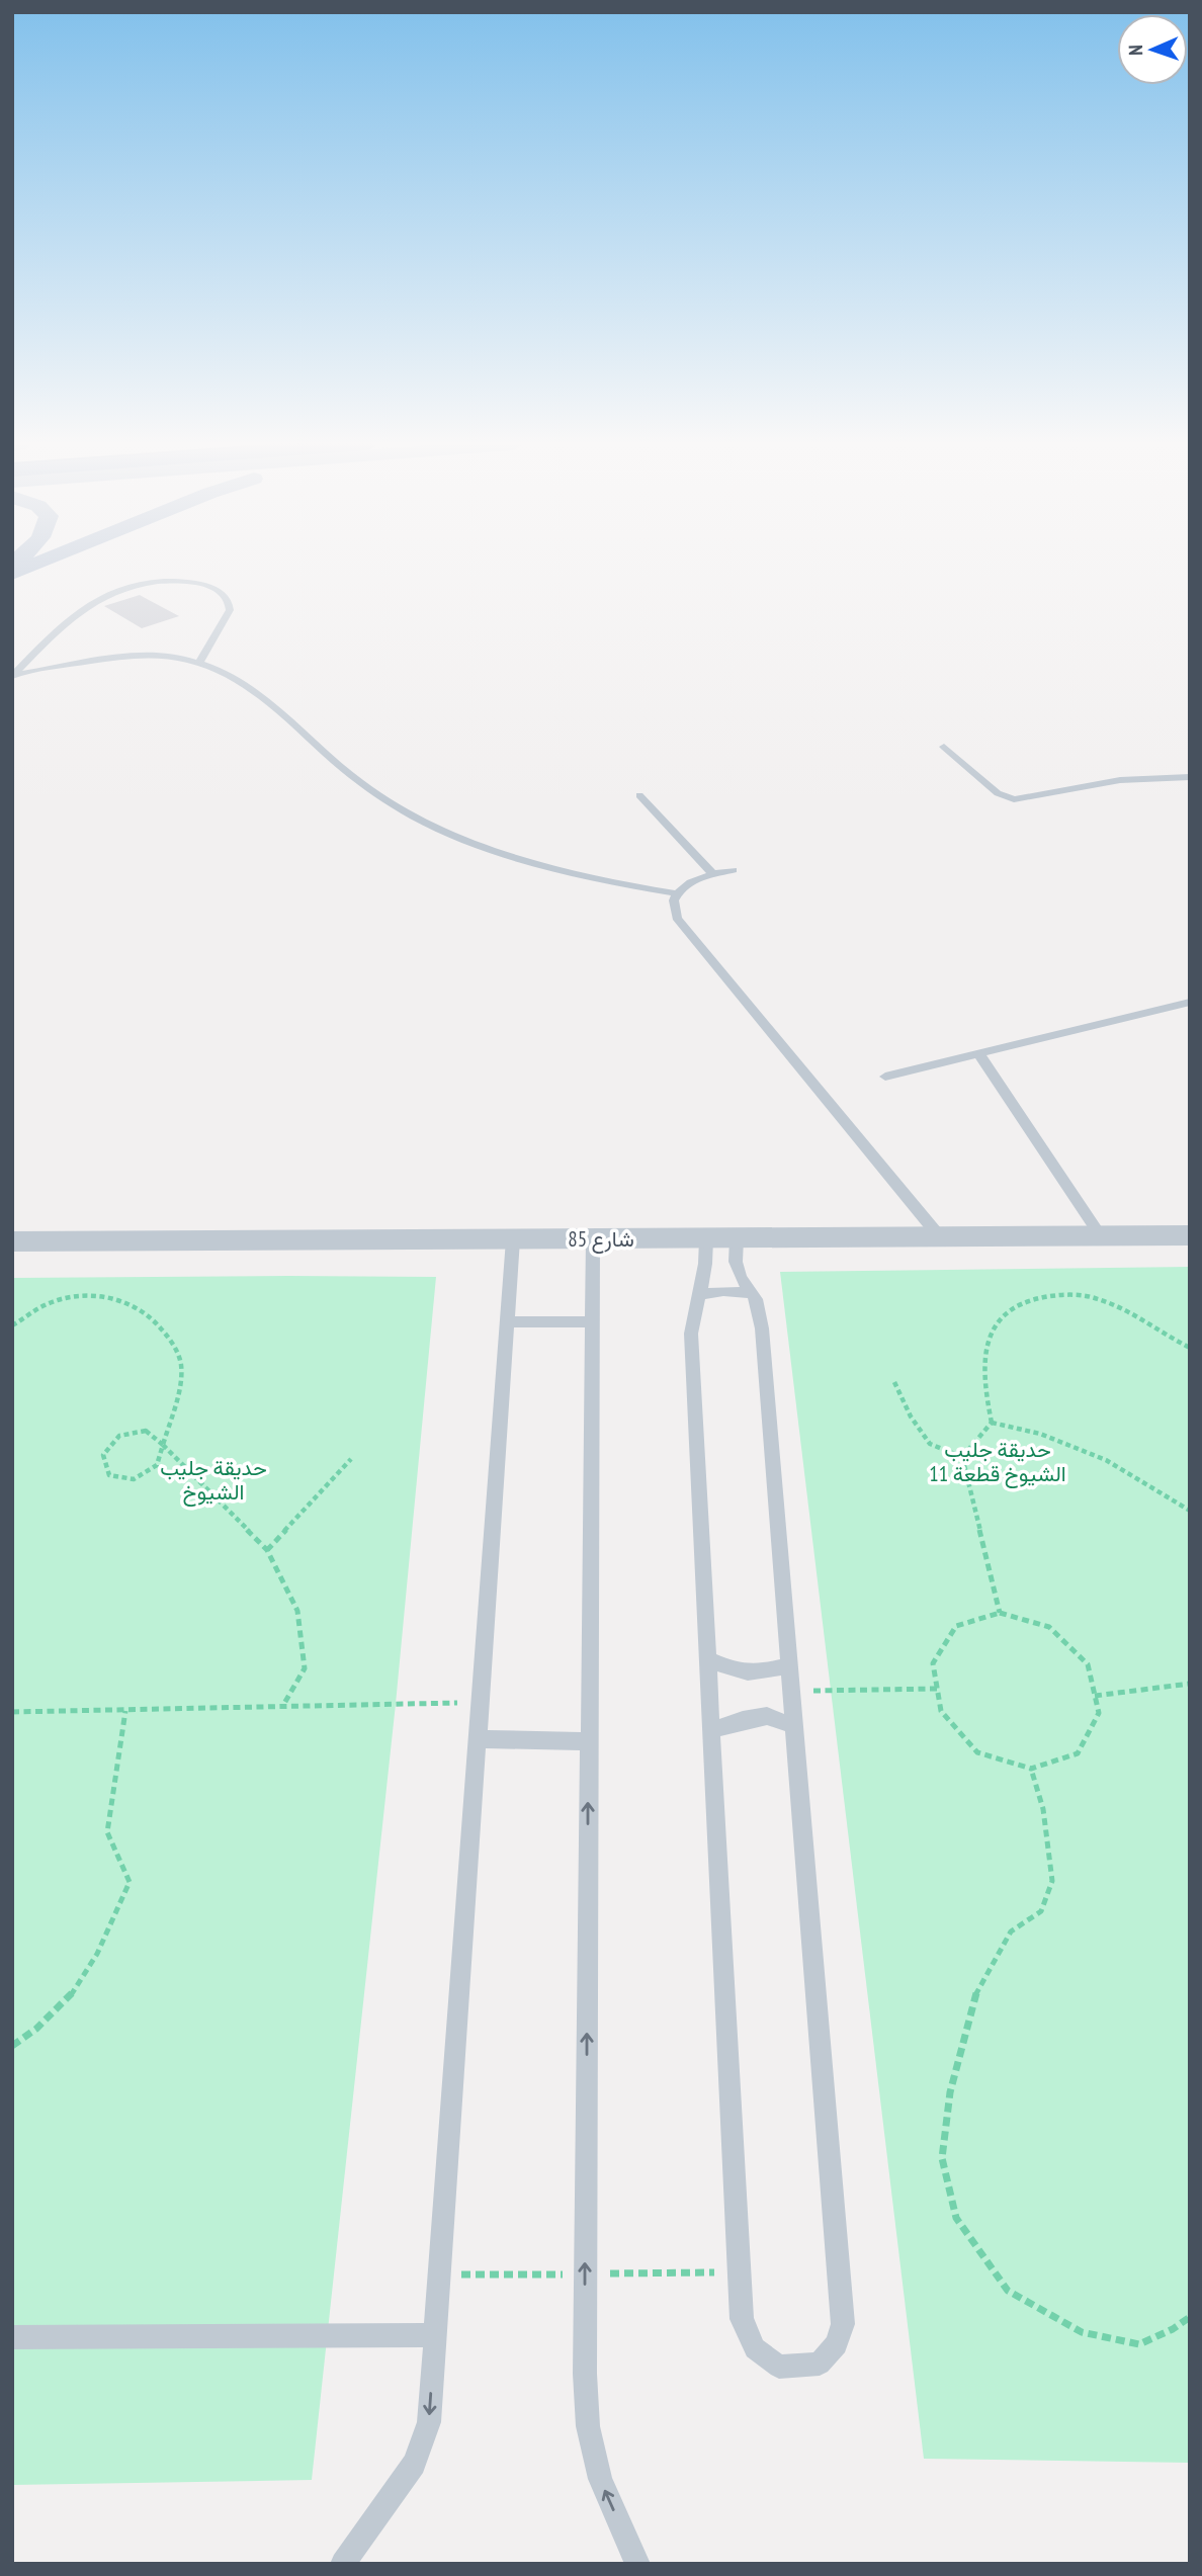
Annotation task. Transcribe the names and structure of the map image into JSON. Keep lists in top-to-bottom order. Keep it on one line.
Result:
{"streets":{"street":["شارع 85"]},"parks":["حديقة جليب الشيوخ قطعة 11","حديقة جليب الشيوخ"],"north":"left"}
